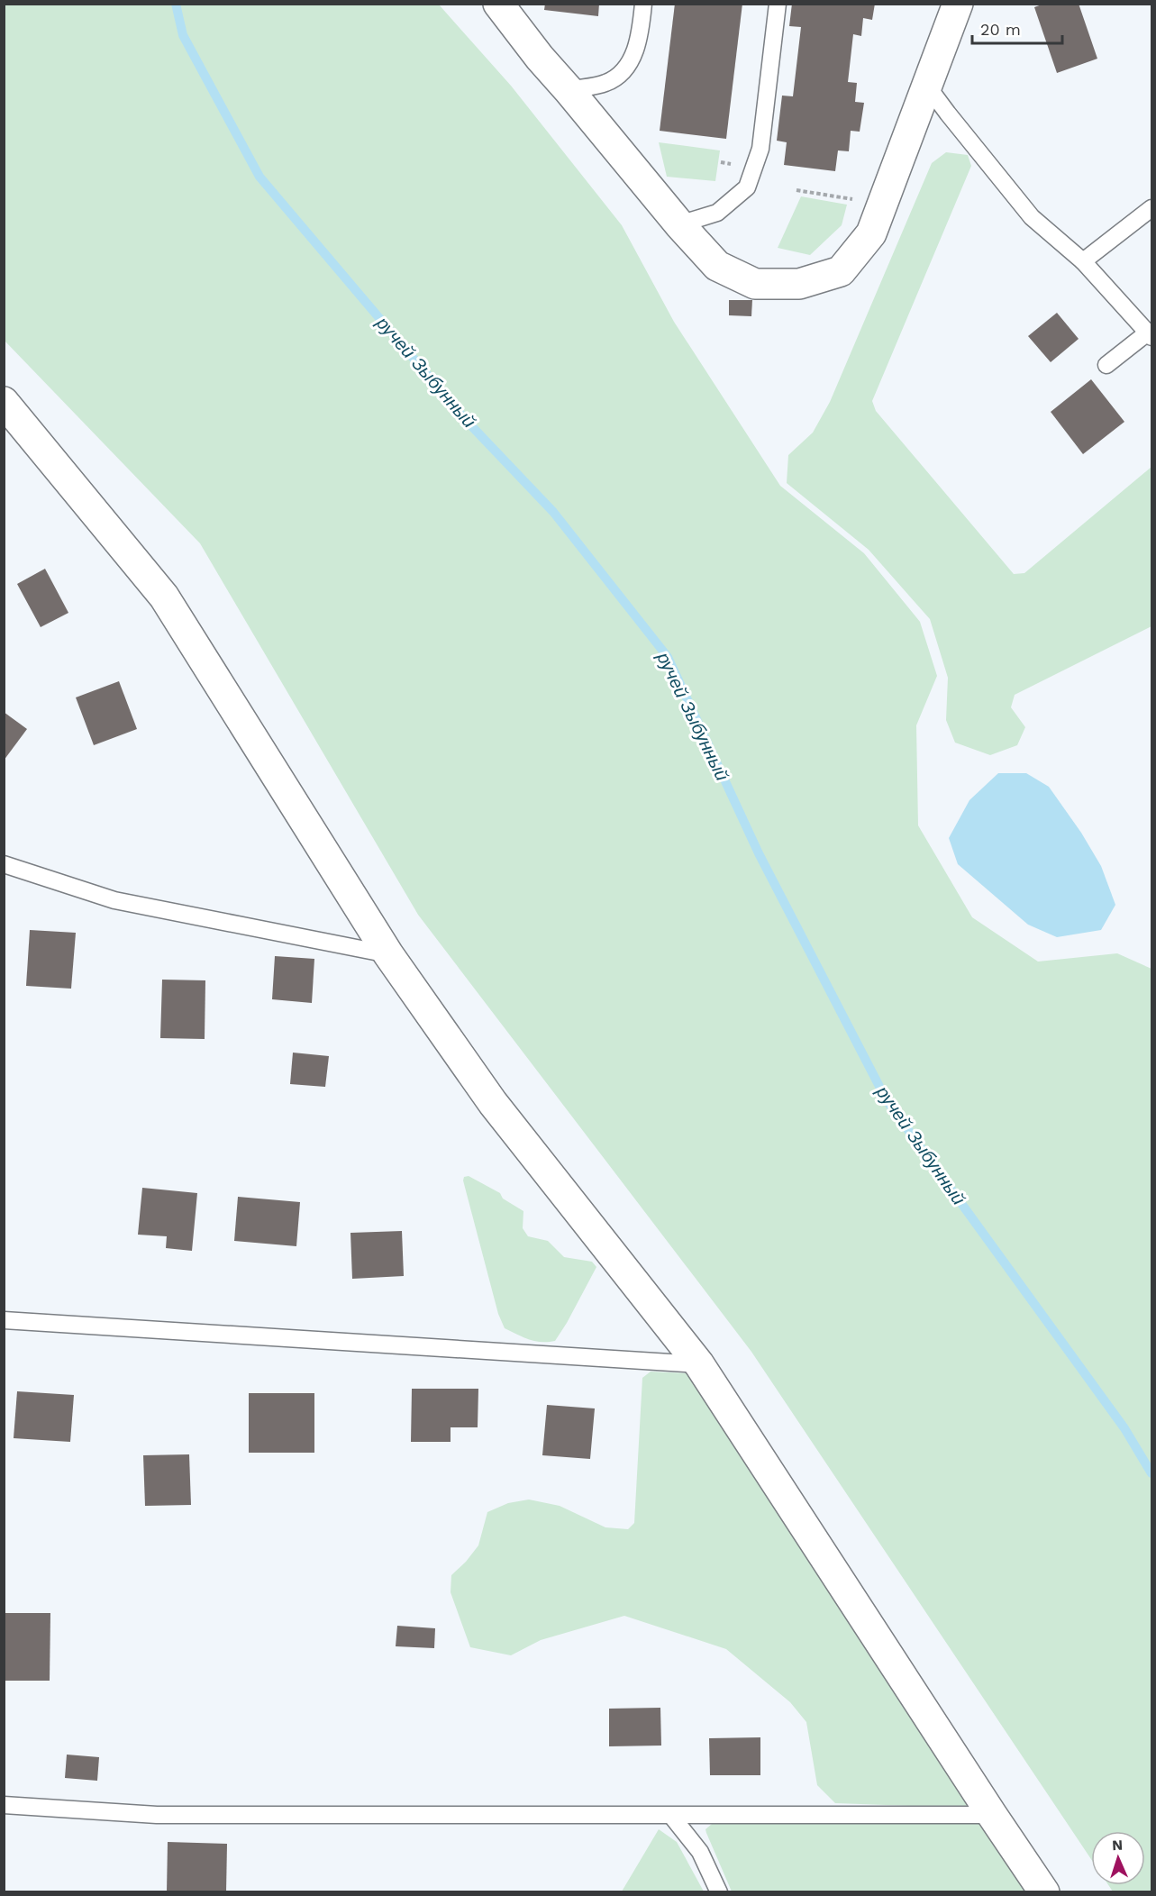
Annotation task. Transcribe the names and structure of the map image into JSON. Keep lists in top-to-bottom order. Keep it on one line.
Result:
{"water":["ручей Зыбунный"],"scale_bar":"20 m","north":"top"}
